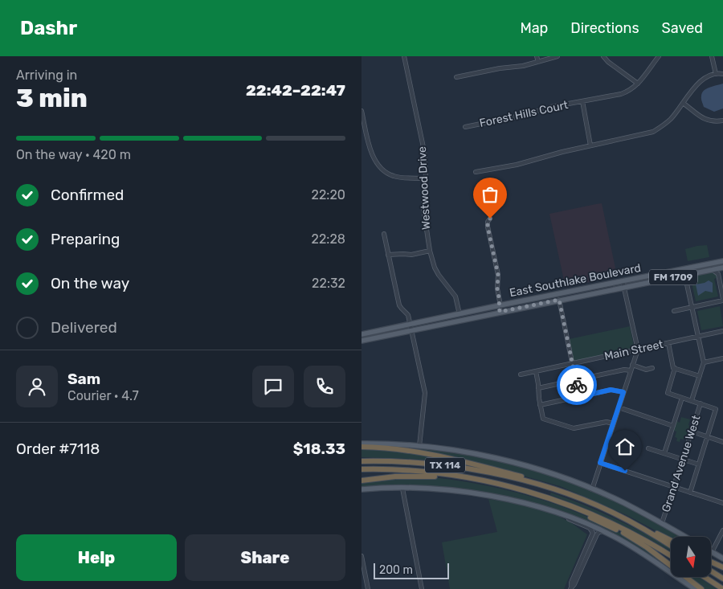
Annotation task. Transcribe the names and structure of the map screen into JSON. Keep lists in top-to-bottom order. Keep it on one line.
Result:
{"streets":{"highway":["TX 114"],"main road":["FM 1709","East Southlake Boulevard"],"street":["Forest Hills Court","Westwood Drive","Main Street","Grand Avenue West"]},"crossings":[["Westwood Drive","East Southlake Boulevard"]],"scale_bar":"200 m","north":"bottom","page":{"header":"Dashr","nav":["Map","Directions","Saved"],"heading":["3 min","Arriving in","22:42–22:47"],"panel":["Sam","Courier · 4.7","Order #7118","$18.33"],"bar":"On the way · 420 m","list":[["Confirmed","22:20"],["Preparing","22:28"],["On the way","22:32"],"Delivered"],"buttons":["Help","Share"],"scale":"200 m"}}
